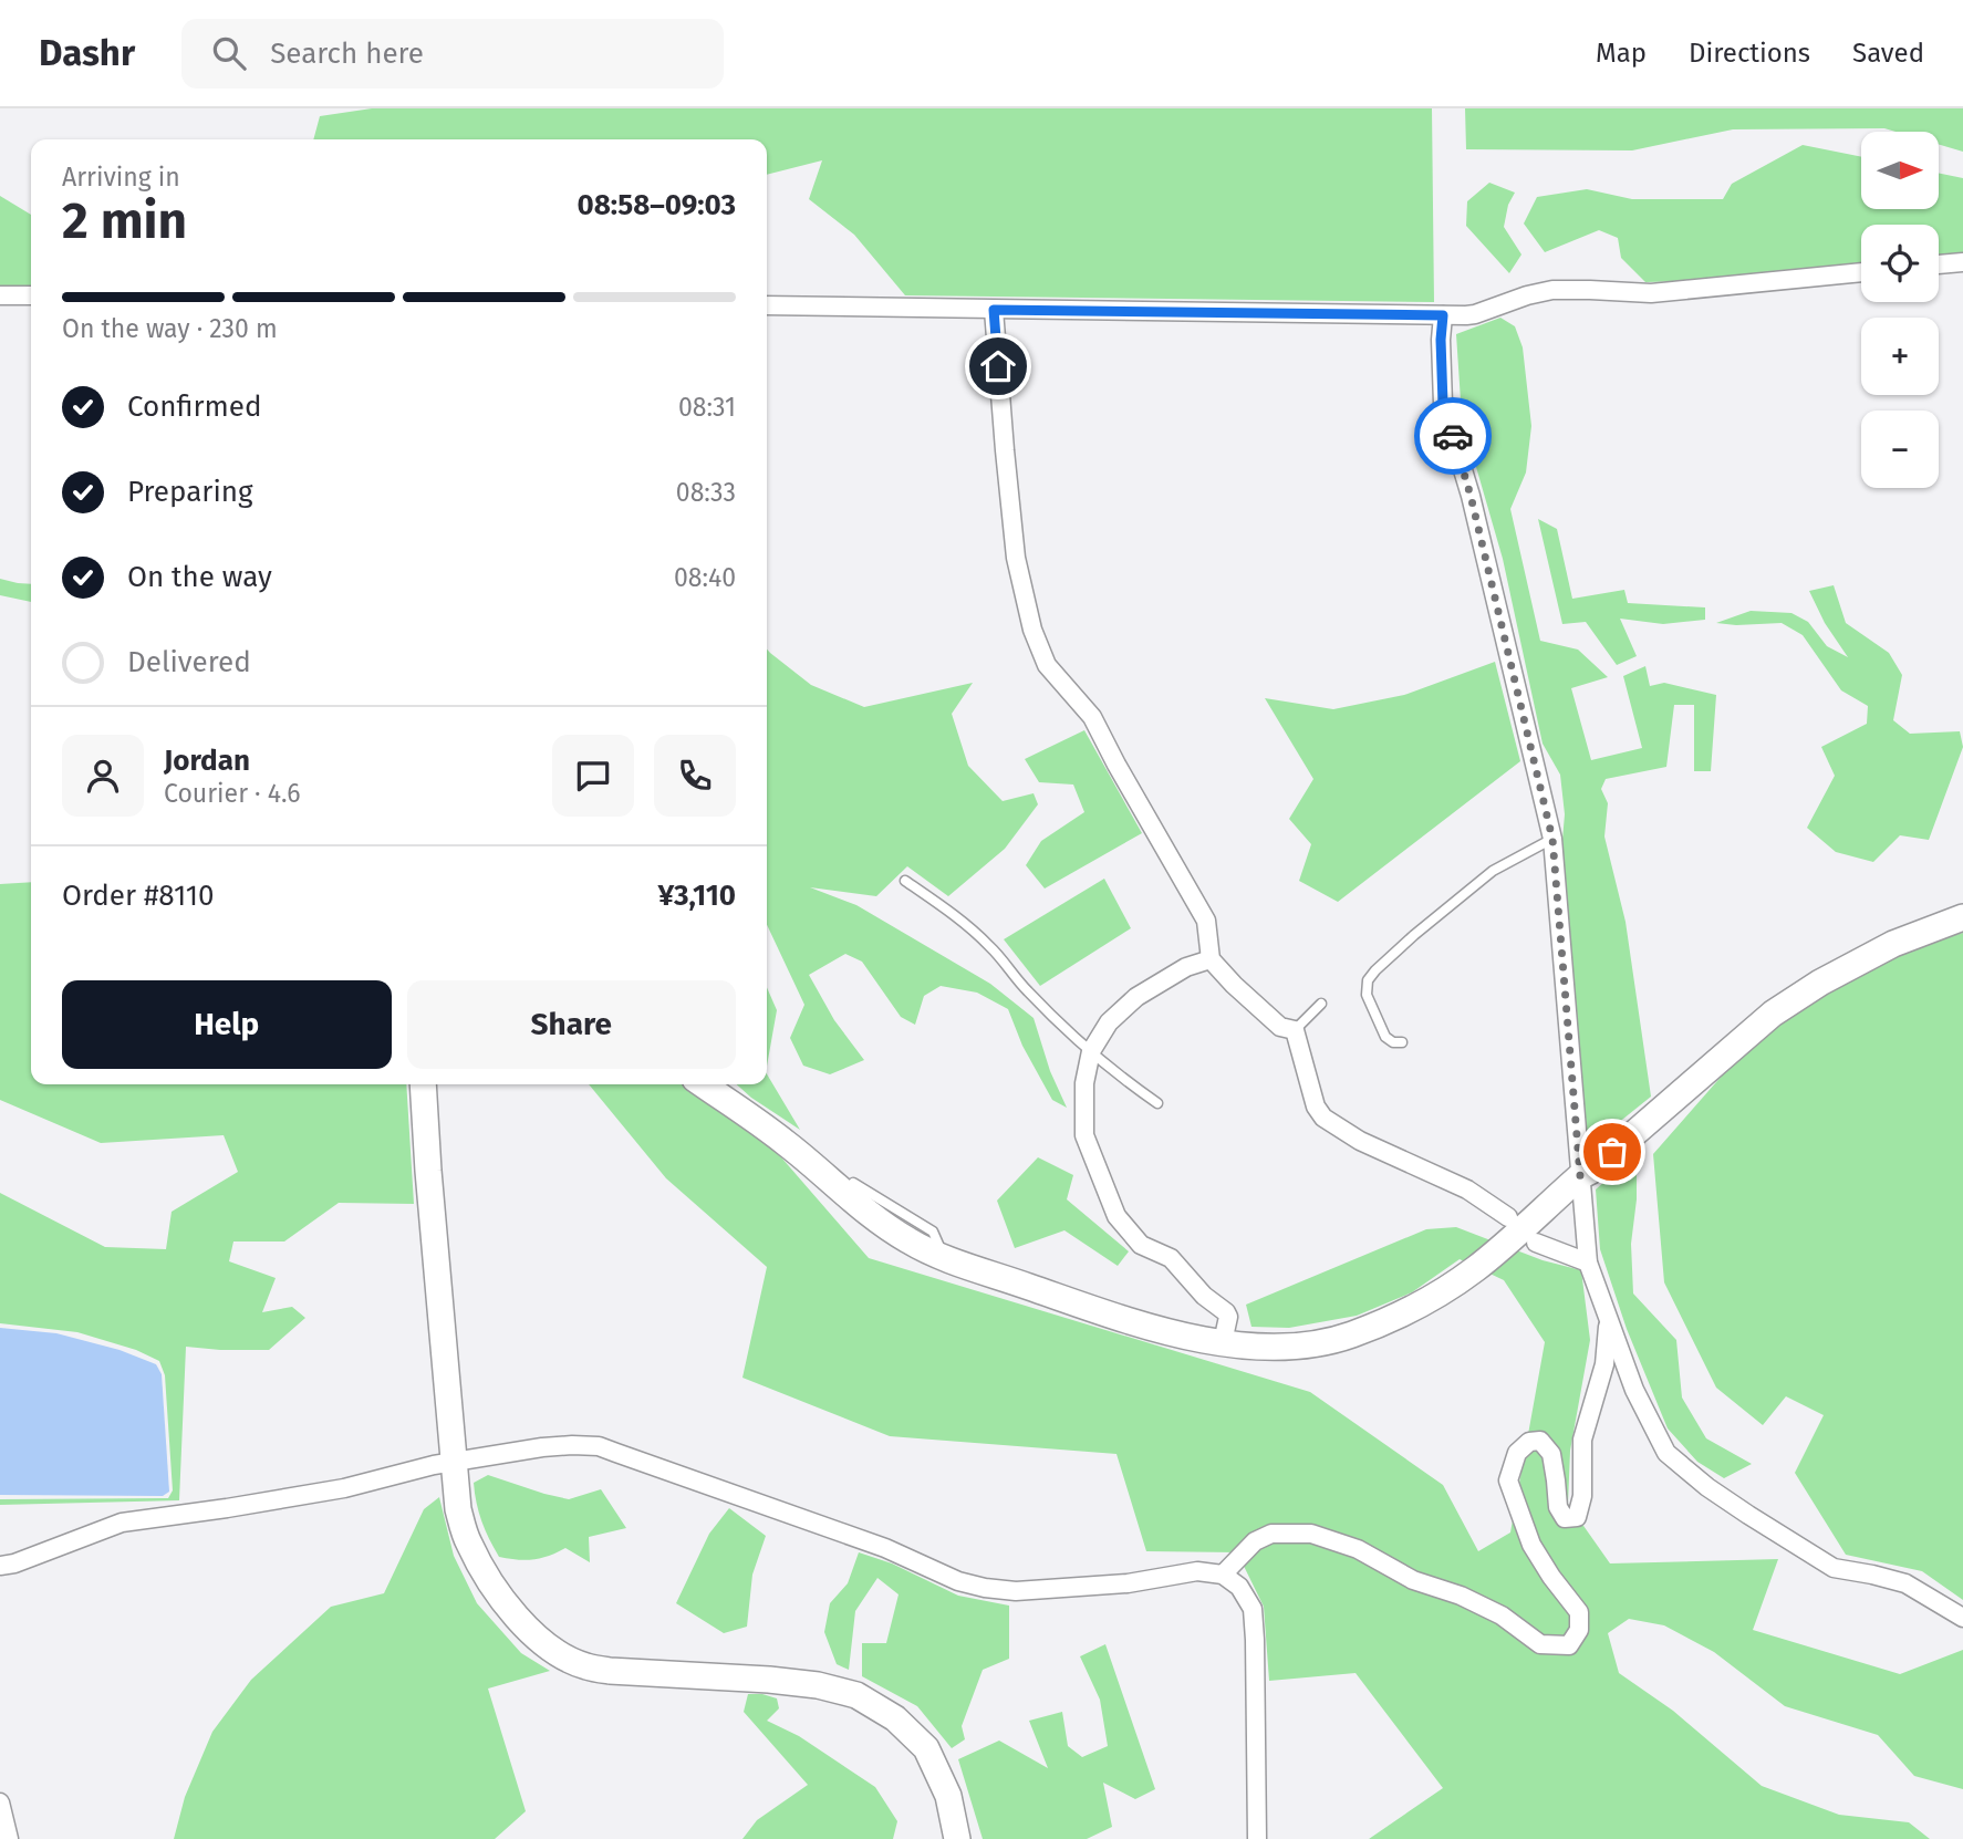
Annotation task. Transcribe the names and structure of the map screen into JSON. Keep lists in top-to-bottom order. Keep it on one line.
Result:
{"north":"right","page":{"header":"Dashr","search":"Search here","nav":["Map","Directions","Saved"],"map_buttons":["+","−"],"heading":["2 min","Arriving in","08:58–09:03"],"panel":["Jordan","Courier · 4.6","Order #8110","¥3,110"],"bar":"On the way · 230 m","list":[["Confirmed","08:31"],["Preparing","08:33"],["On the way","08:40"],"Delivered"],"buttons":["Help","Share"]}}
